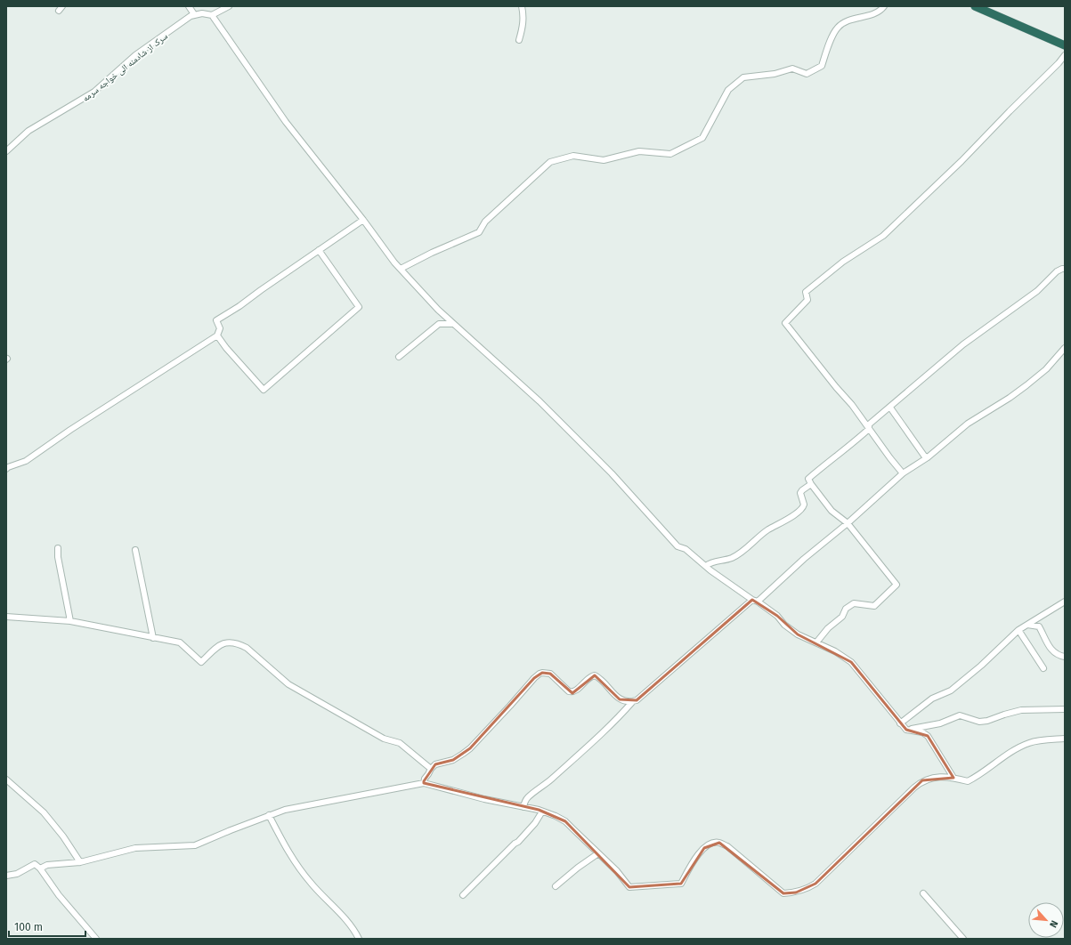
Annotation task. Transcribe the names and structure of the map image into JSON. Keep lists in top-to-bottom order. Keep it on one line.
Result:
{"streets":{"street":["سرک از شادمنه الی خواجه سرمه"]},"scale_bar":"100 m","north":"bottom right"}
